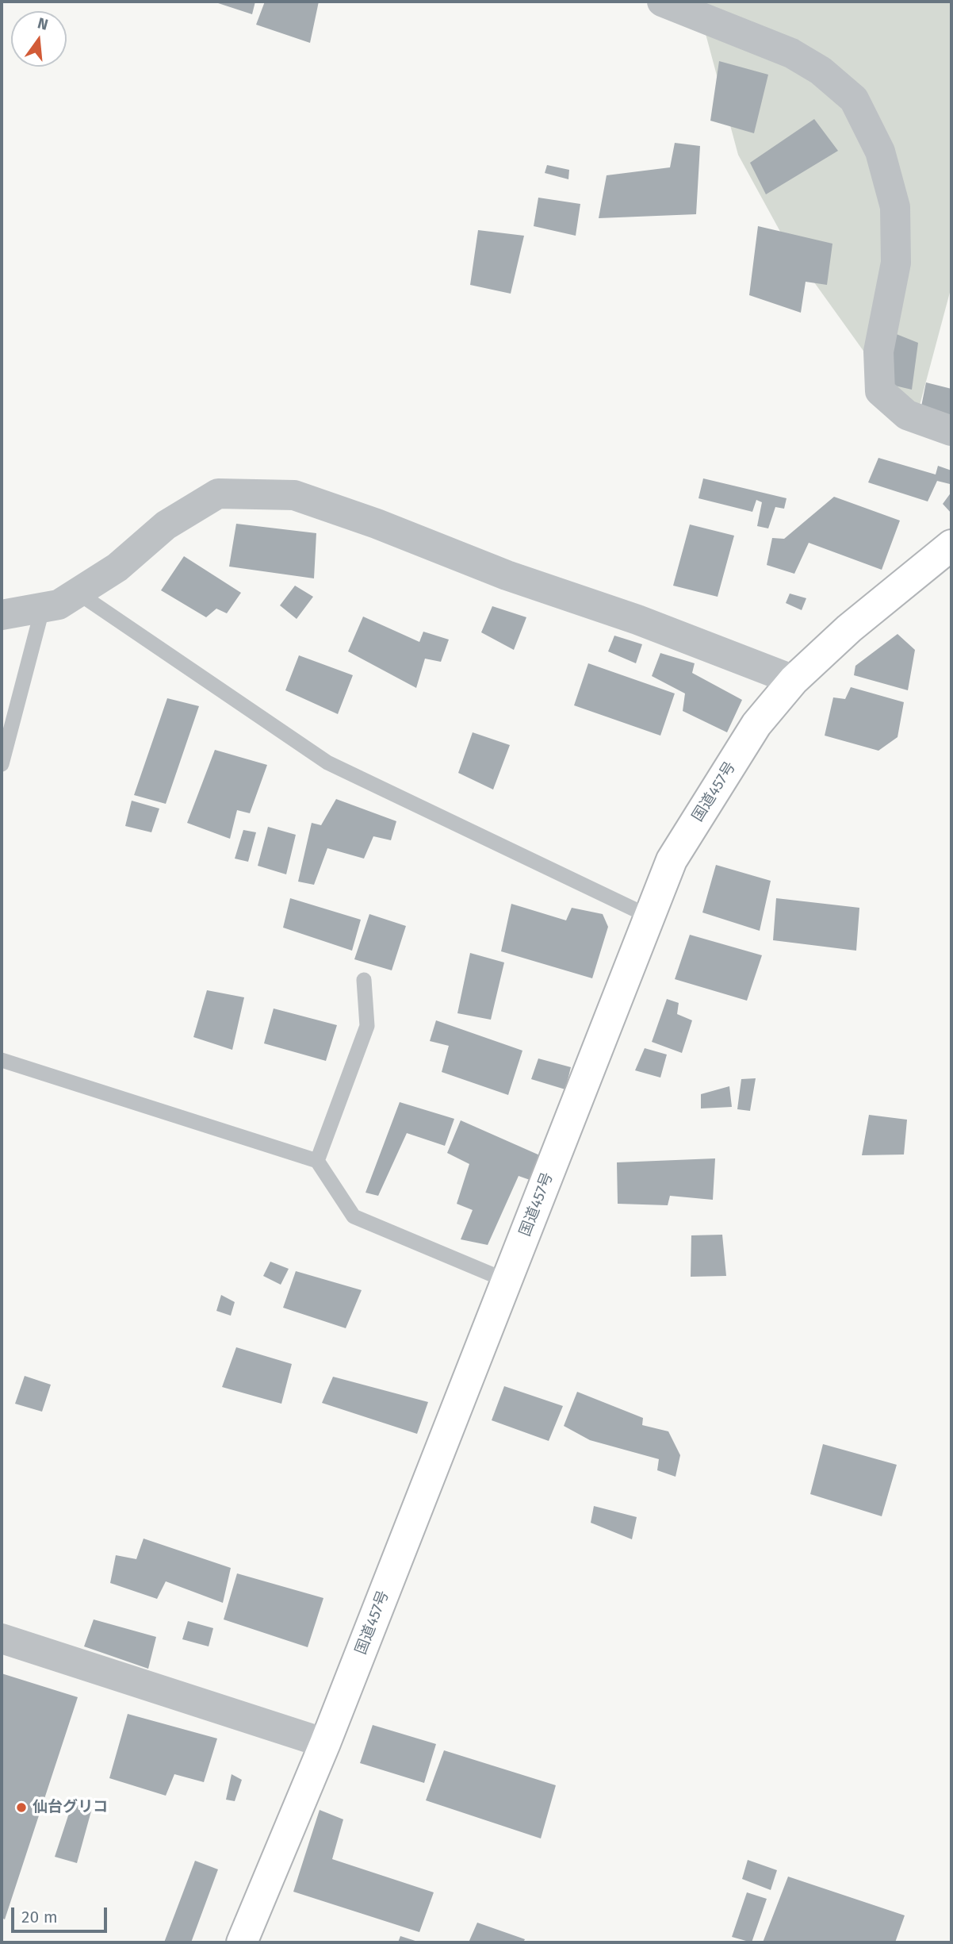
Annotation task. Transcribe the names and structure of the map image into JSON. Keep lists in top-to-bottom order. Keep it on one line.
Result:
{"streets":{"highway":["国道457号"]},"places":["仙台グリコ"],"scale_bar":"20 m","north":"top"}
